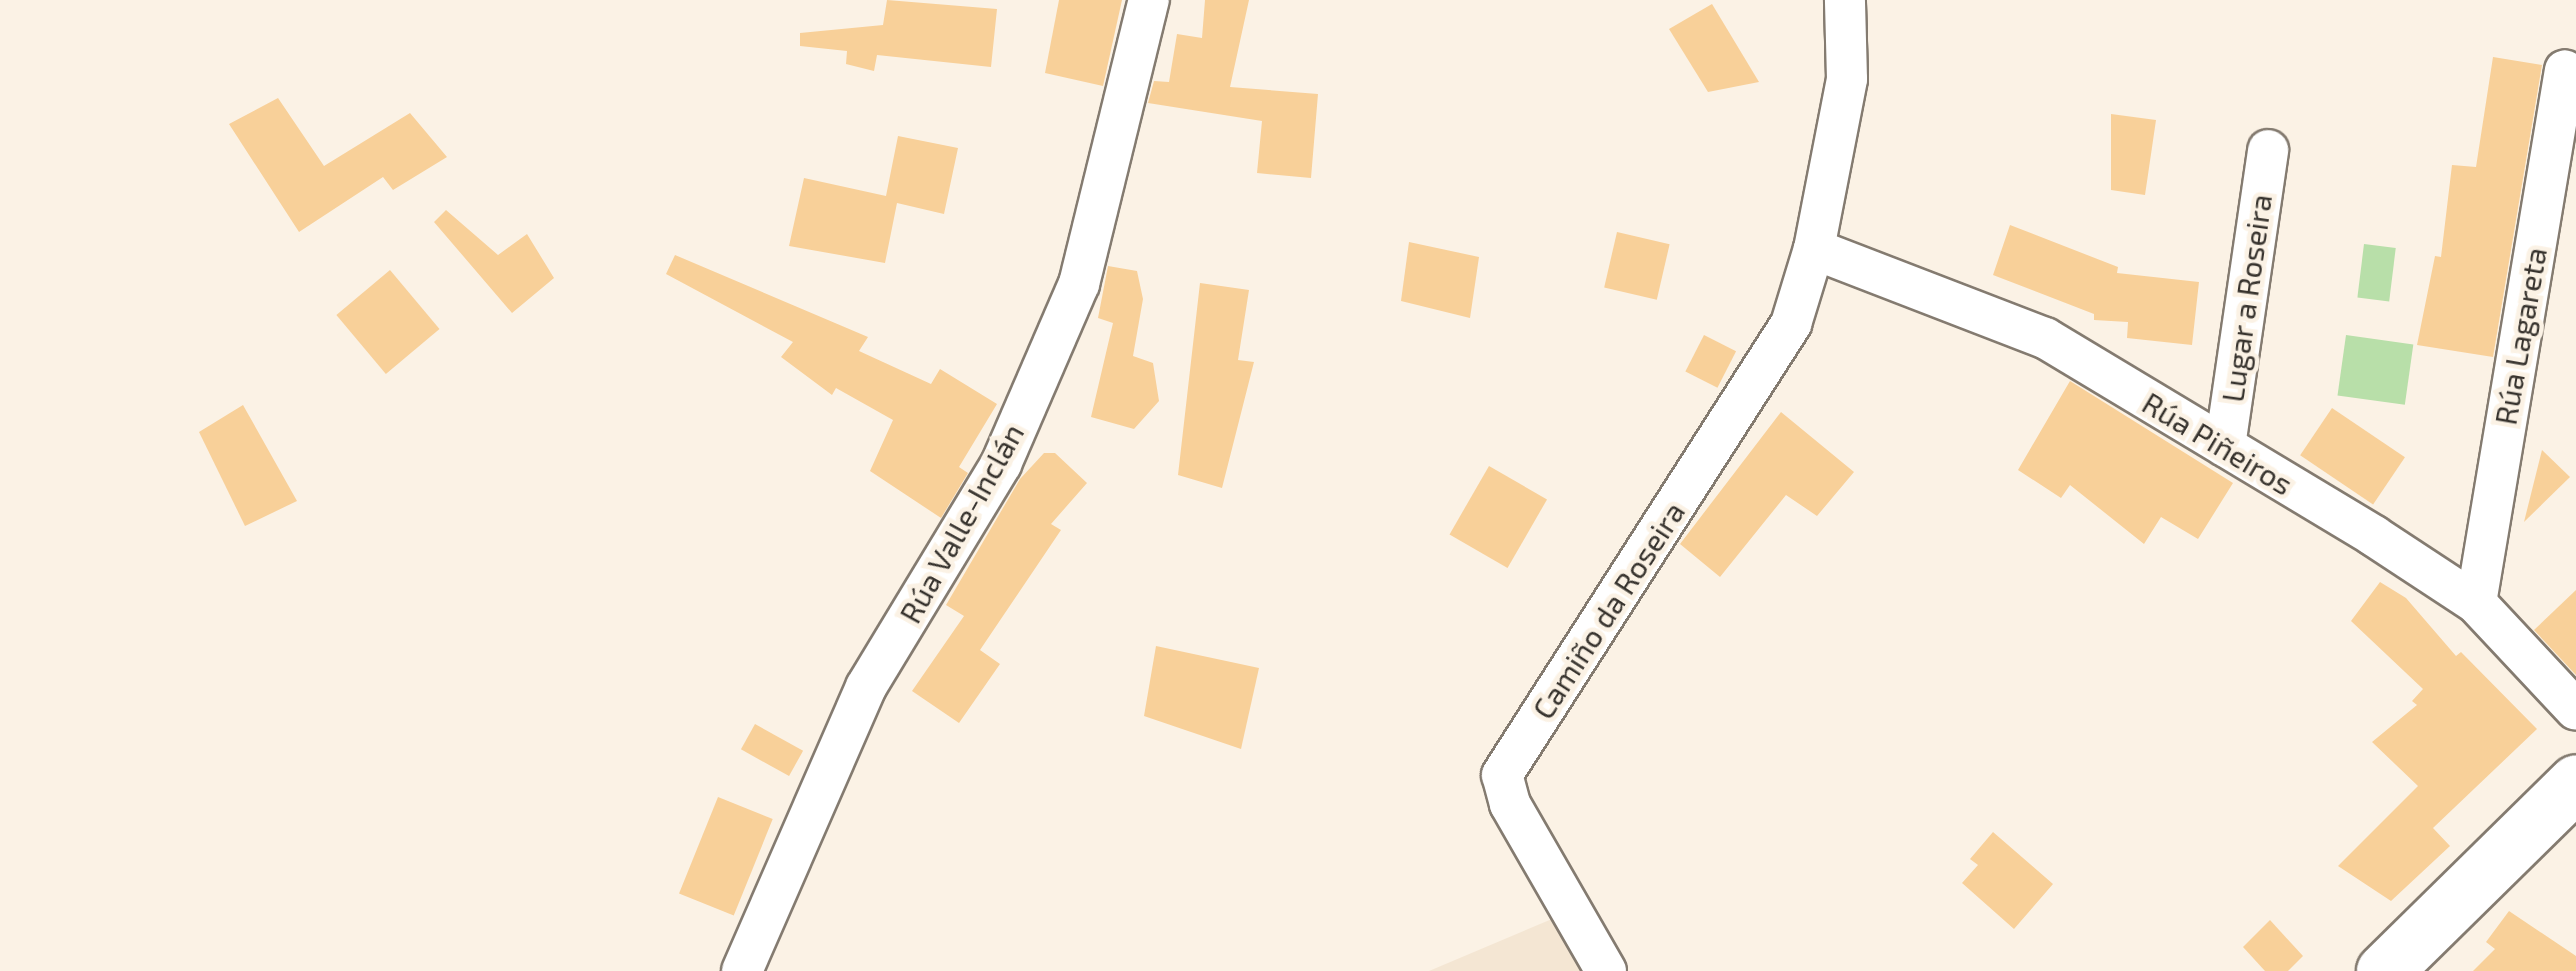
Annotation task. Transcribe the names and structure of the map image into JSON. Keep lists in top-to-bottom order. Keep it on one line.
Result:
{"streets":{"street":["Lugar a Roseira","Rúa Lagareta","Rúa Piñeiros","Rúa Valle-Inclán","Camiño da Roseira"]},"crossings":[["Lugar a Roseira","Rúa Piñeiros"],["Rúa Lagareta","Rúa Piñeiros"],["Rúa Piñeiros","Camiño da Roseira"]]}
